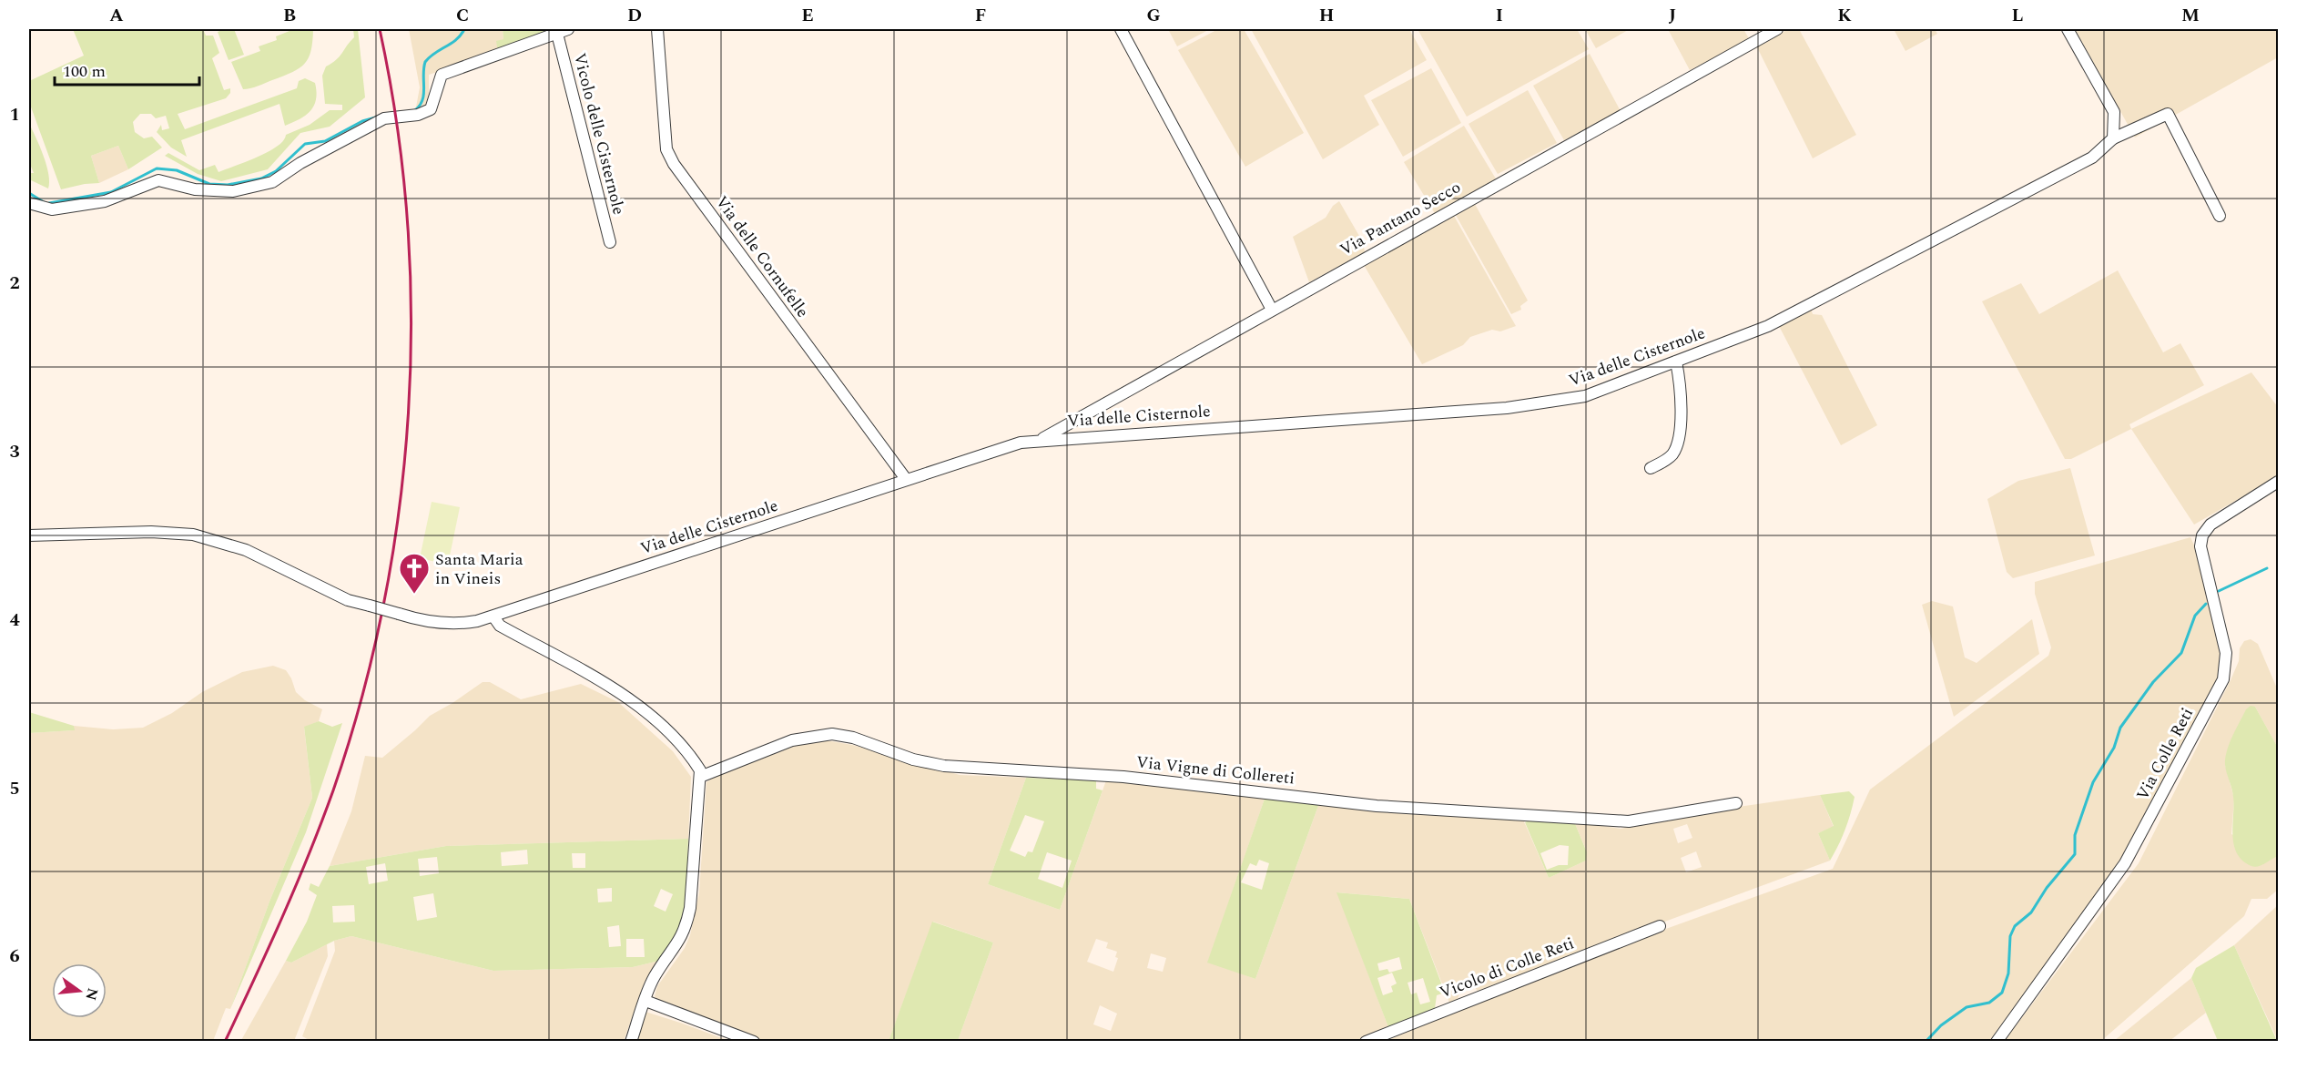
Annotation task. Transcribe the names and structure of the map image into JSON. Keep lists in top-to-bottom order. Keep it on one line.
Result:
{"streets":{"street":["Vicolo delle Cisternole","Via Pantano Secco","Via delle Cornufelle","Via delle Cisternole","Via Colle Reti","Via Vigne di Collereti","Vicolo di Colle Reti"]},"crossings":[["Via Pantano Secco","Via delle Cisternole"],["Via delle Cornufelle","Via delle Cisternole"]],"places":{"church":["Santa Maria in Vineis"]},"scale_bar":"100 m","north":"right","grid":{"columns":["A","B","C","D","E","F","G","H","I","J","K","L","M"],"rows":["1","2","3","4","5","6"]}}
